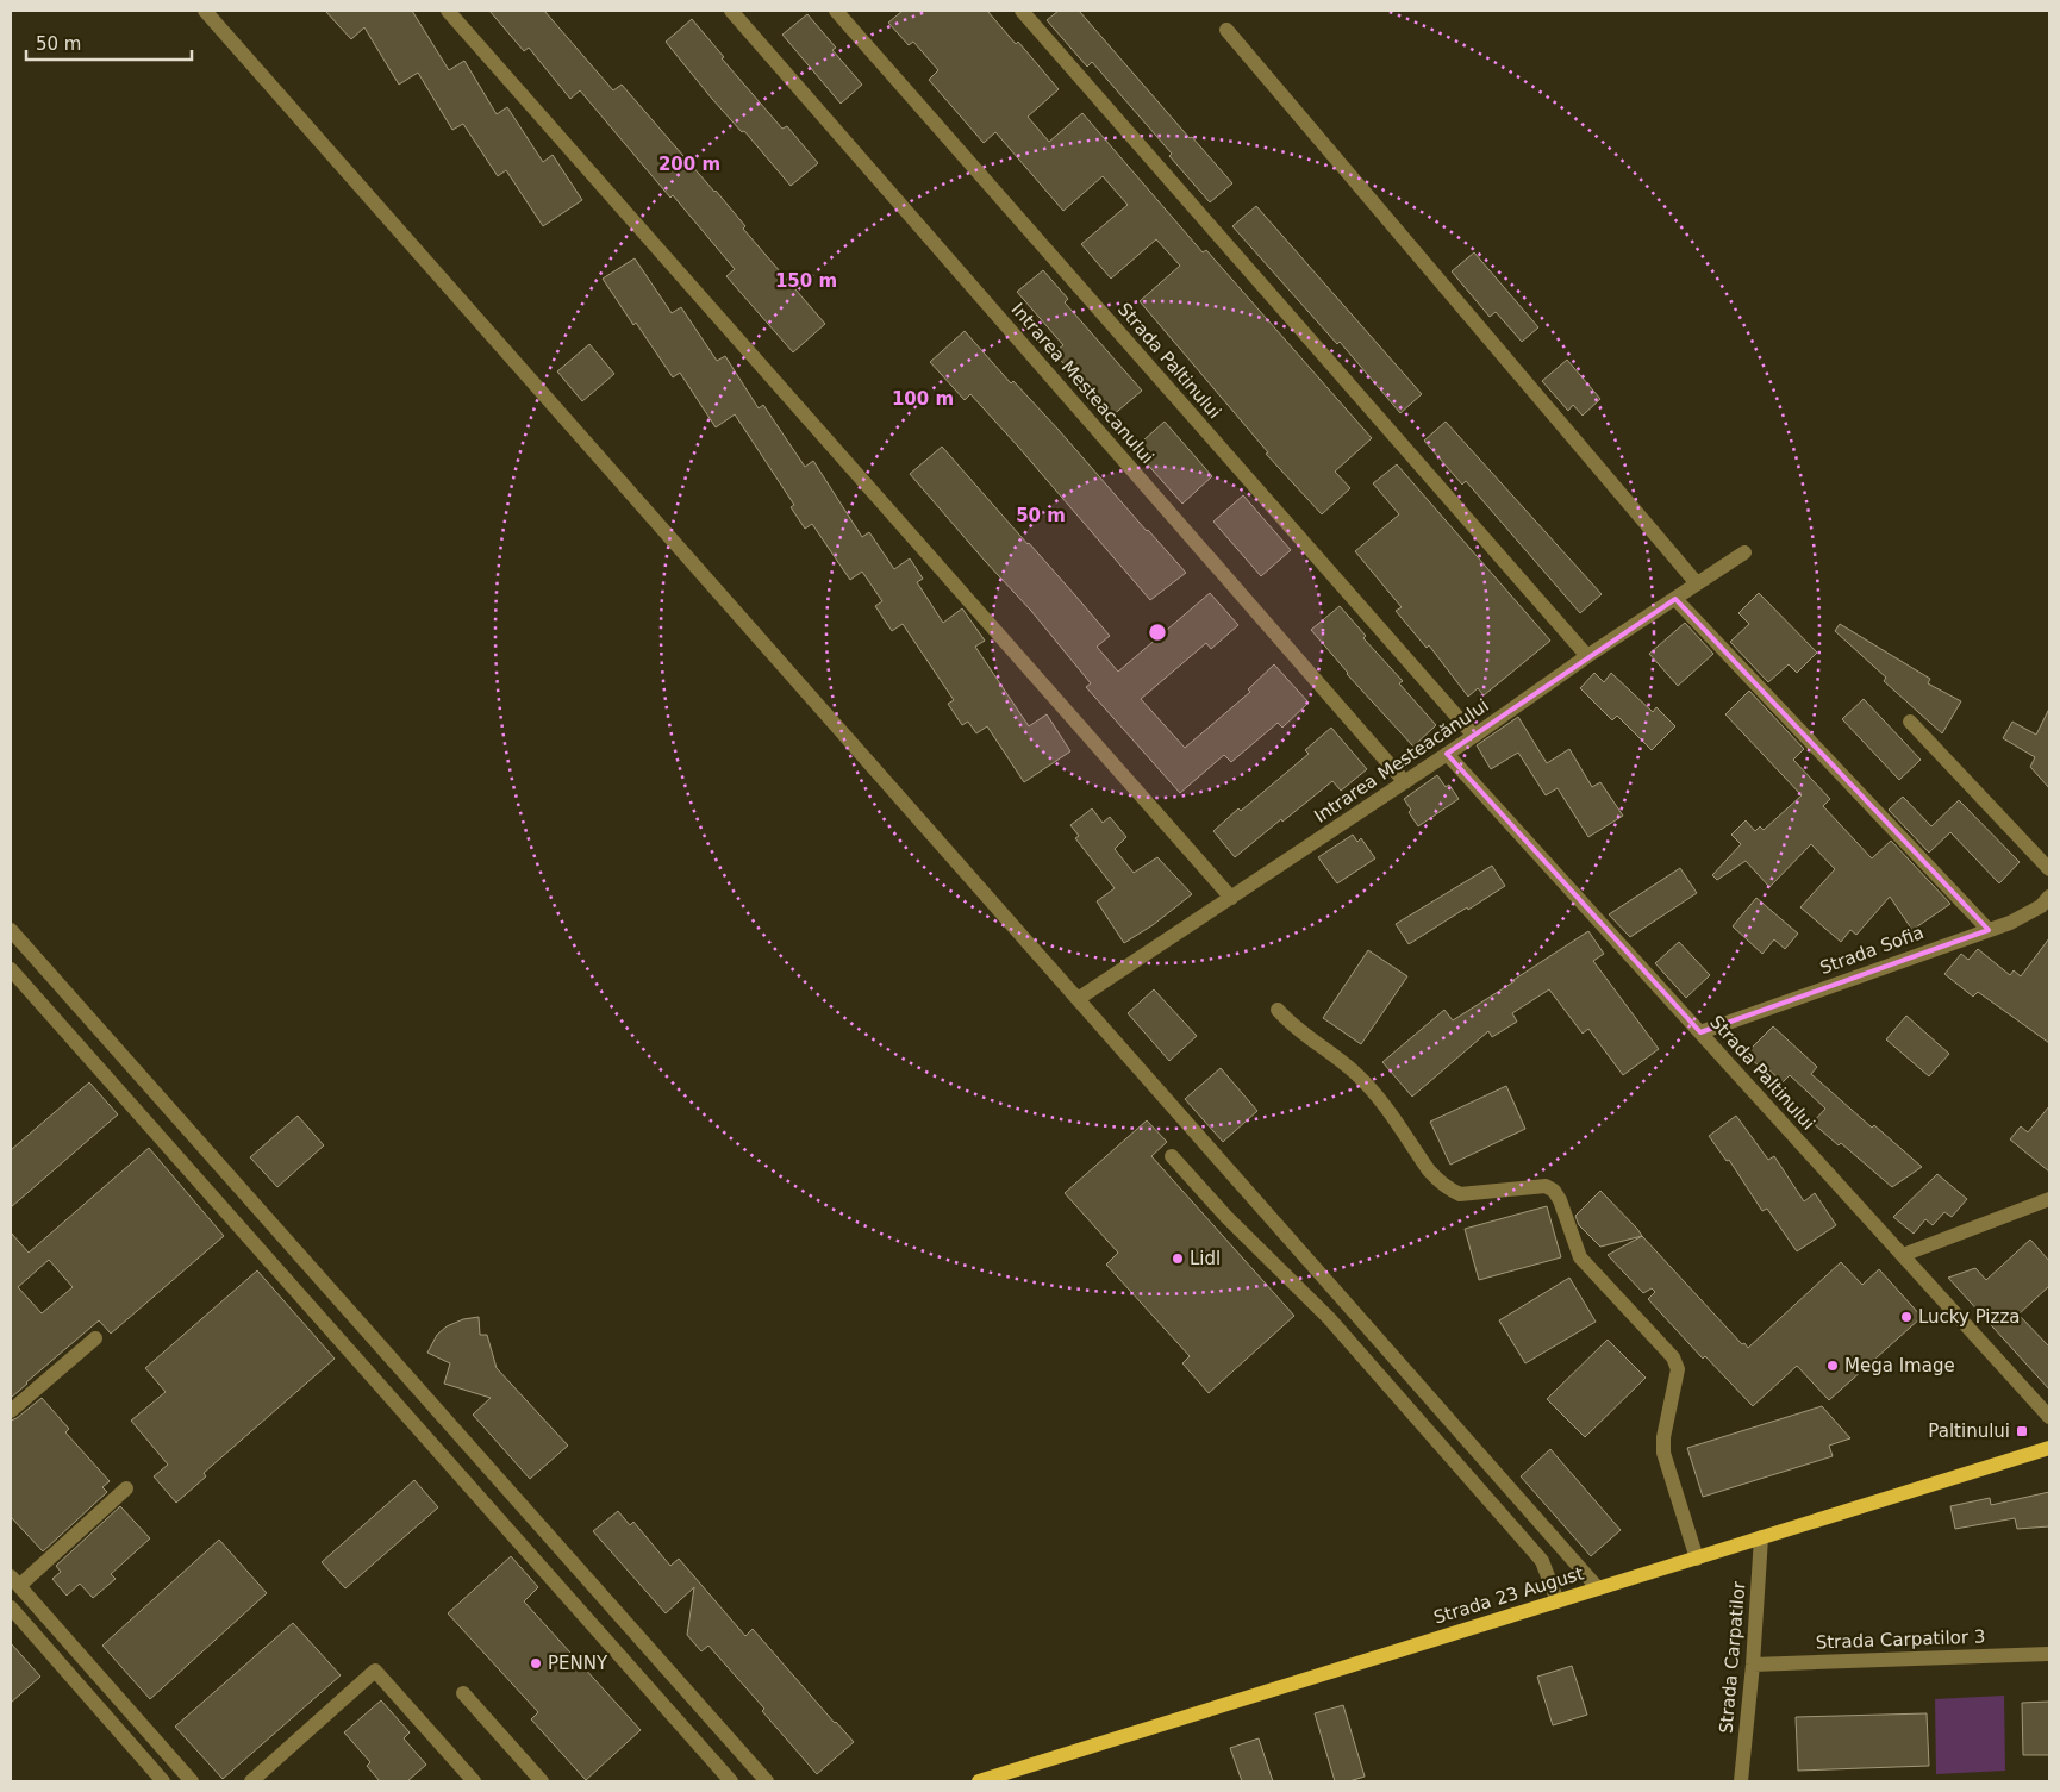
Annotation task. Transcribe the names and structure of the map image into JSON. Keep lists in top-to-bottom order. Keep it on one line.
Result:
{"streets":{"main road":["Strada 23 August"],"street":["Strada Paltinului","Intrarea Mesteacanului","Intrarea Mesteacănului","Strada Sofia","Strada Carpatilor 3","Strada Carpatilor"]},"crossings":[["Strada Paltinului","Intrarea Mesteacănului"],["Strada Paltinului","Strada Sofia"],["Intrarea Mesteacanului","Intrarea Mesteacănului"],["Strada 23 August","Strada Carpatilor"],["Strada Carpatilor 3","Strada Carpatilor"]],"places":{"other":["Lidl","Lucky Pizza","Mega Image","PENNY"],"transit":["Paltinului"]},"scale_bar":"50 m","rings":["200 m","150 m","100 m","50 m"]}
